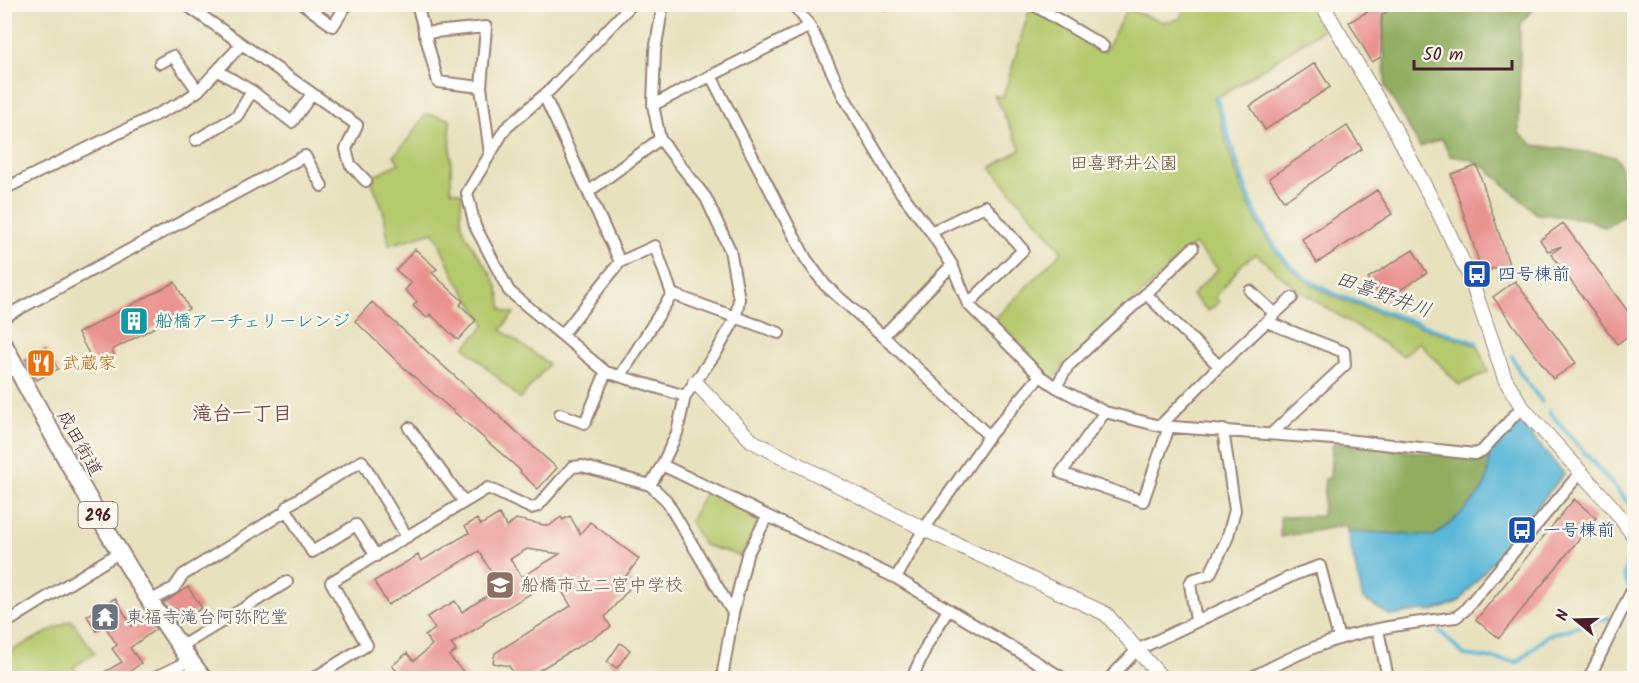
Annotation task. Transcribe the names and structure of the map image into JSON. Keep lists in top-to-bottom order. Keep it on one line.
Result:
{"streets":{"highway":["成田街道","296"]},"districts":["滝台一丁目"],"water":["田喜野井川"],"parks":["田喜野井公園"],"places":{"bus stop":["四号棟前","一号棟前"],"building":["船橋アーチェリーレンジ"],"restaurant":["武蔵家"],"school or university":["船橋市立二宮中学校"],"temple":["東福寺滝台阿弥陀堂"]},"scale_bar":"50 m","north":"left"}
